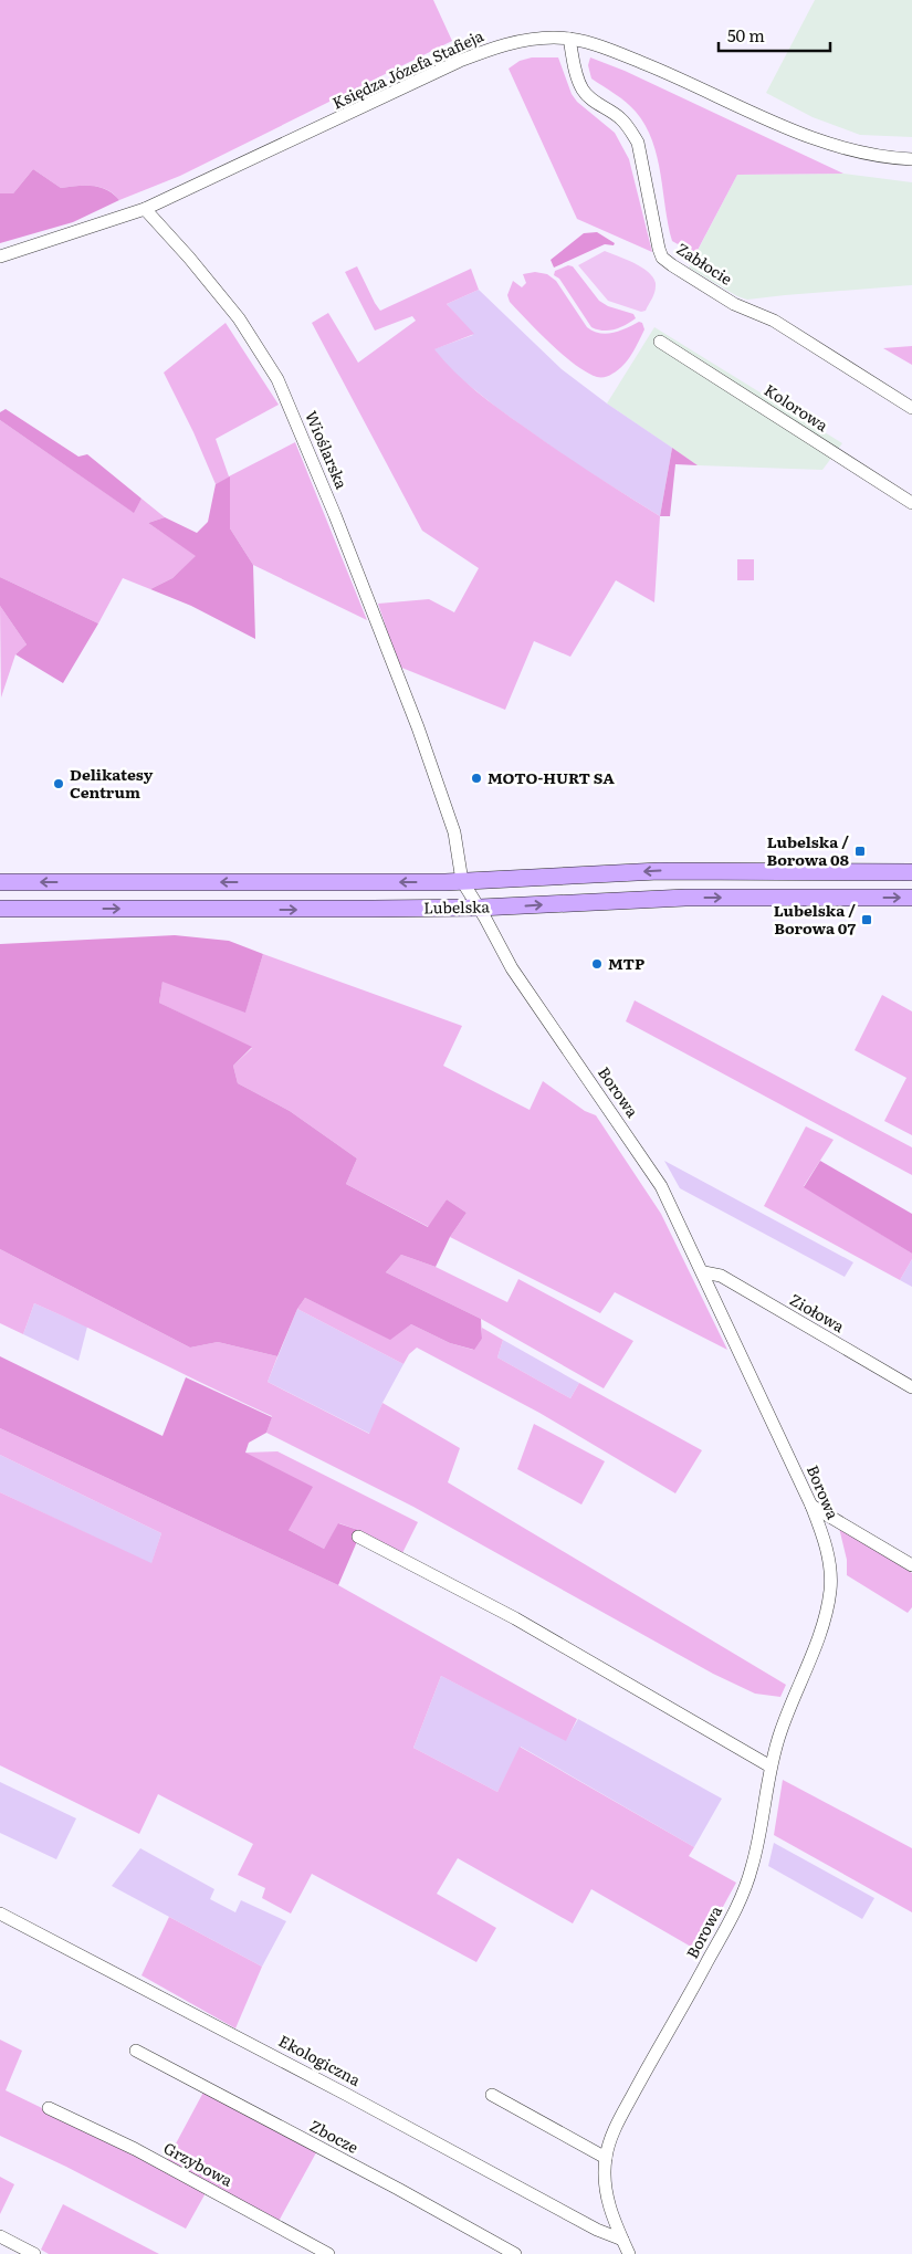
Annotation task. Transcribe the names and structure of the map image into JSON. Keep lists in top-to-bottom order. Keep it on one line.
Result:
{"streets":{"main road":["Lubelska"],"street":["Księdza Józefa Stafieja","Zabłocie","Kolorowa","Wioślarska","Borowa","Ziołowa","Ekologiczna","Zbocze","Grzybowa"]},"crossings":[["Księdza Józefa Stafieja","Zabłocie"],["Księdza Józefa Stafieja","Wioślarska"],["Wioślarska","Lubelska"],["Wioślarska","Borowa"],["Lubelska","Borowa"],["Borowa","Ziołowa"],["Borowa","Ekologiczna"]],"places":{"other":["MOTO-HURT SA","Delikatesy Centrum","MTP"],"transit":["Lubelska / Borowa 08","Lubelska / Borowa 07"]},"scale_bar":"50 m"}
